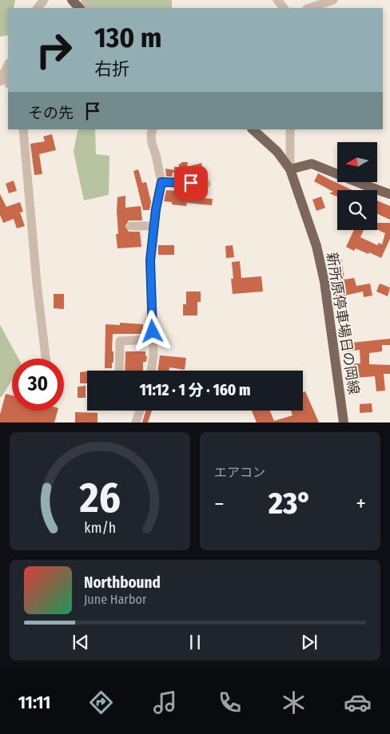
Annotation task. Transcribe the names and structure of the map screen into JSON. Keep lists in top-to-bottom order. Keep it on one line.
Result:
{"streets":{"main road":["新所原停車場日の岡線"]},"north":"left","page":{"turn":["130 m","右折"],"then":"その先","limit":"30","trip":"11:12 · 1 分 · 160 m","tile":"エアコン","heat":["−","23°","+"],"song":["Northbound","June Harbor"],"tabs":"11:11","gauge":["26","km/h"]}}
